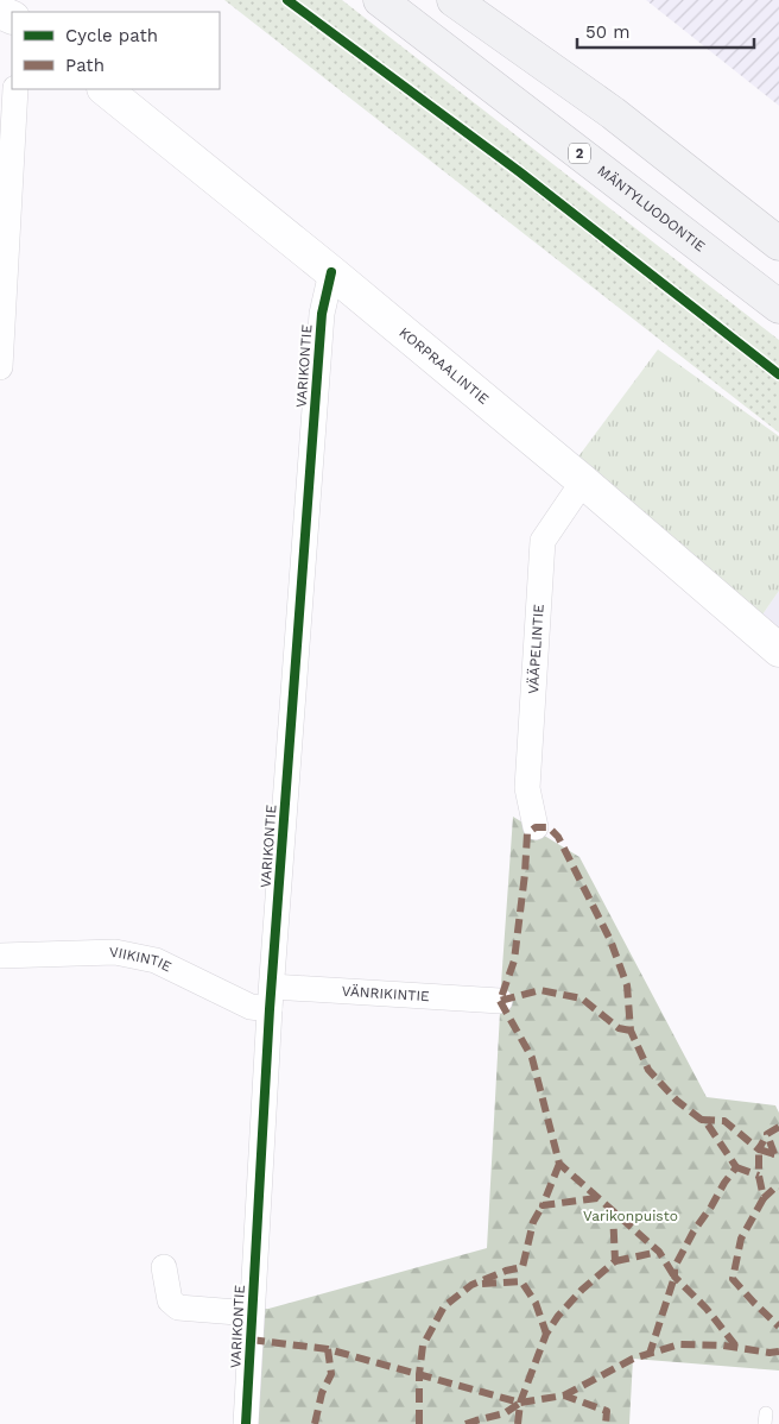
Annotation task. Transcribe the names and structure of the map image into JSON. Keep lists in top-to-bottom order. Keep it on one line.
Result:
{"streets":{"highway":["2","MÄNTYLUODONTIE"],"street":["KORPRAALINTIE","VARIKONTIE","VÄÄPELINTIE","VIIKINTIE","VÄNRIKINTIE"]},"crossings":[["KORPRAALINTIE","VARIKONTIE"],["KORPRAALINTIE","VÄÄPELINTIE"],["VARIKONTIE","VIIKINTIE"],["VARIKONTIE","VÄNRIKINTIE"],["VIIKINTIE","VÄNRIKINTIE"]],"parks":["Varikonpuisto"],"legend":["Cycle path","Path"],"scale_bar":"50 m"}
